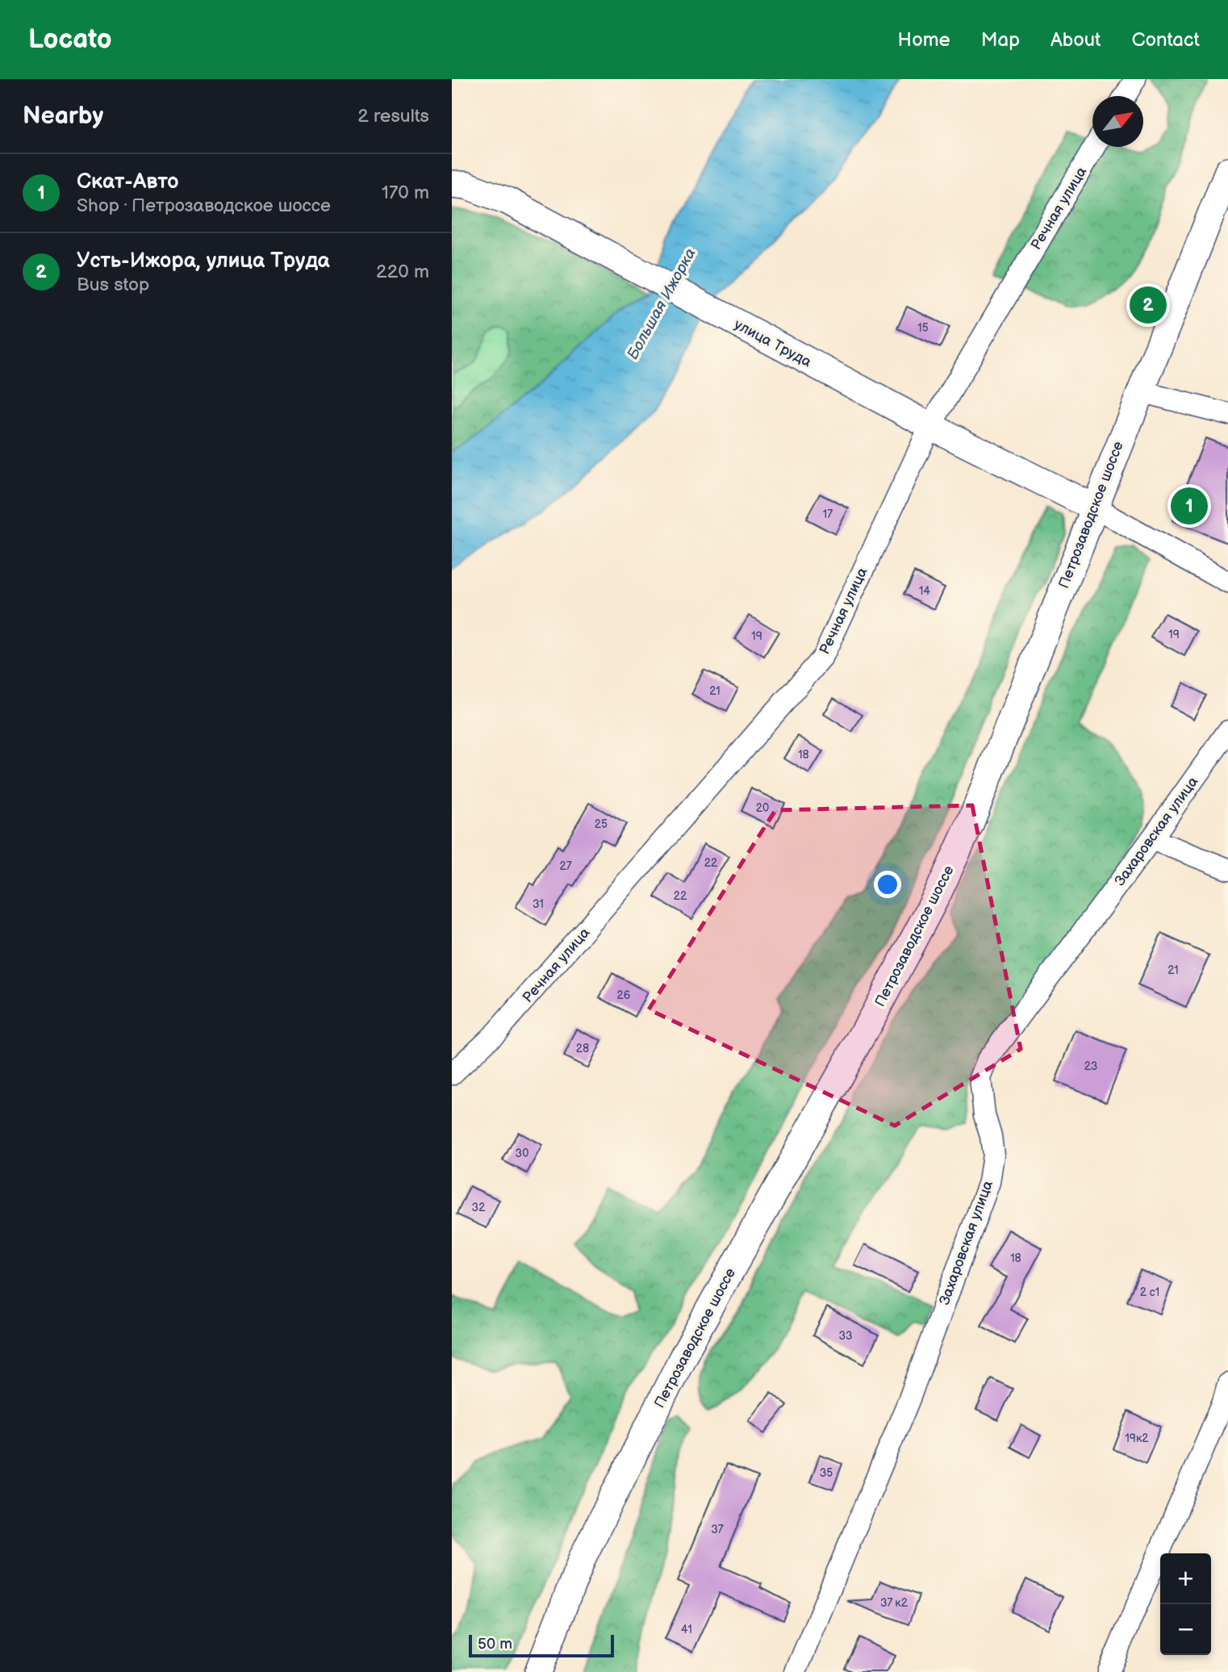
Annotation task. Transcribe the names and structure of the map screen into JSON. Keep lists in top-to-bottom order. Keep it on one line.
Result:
{"streets":{"main road":["улица Труда","Петрозаводское шоссе"],"street":["Речная улица","Захаровская улица"]},"crossings":[["Речная улица","улица Труда"],["улица Труда","Петрозаводское шоссе"]],"water":["Большая Ижорка"],"house_numbers":["15","17","14","19","19","21","18","20","25","22","27","22","31","21","26","28","23","30","32","18","2 с1","33","19к2","35","37","37 к2","41"],"scale_bar":"50 m","north":"top right","page":{"header":"Locato","nav":["Home","Map","About","Contact"],"heading":["Nearby","2 results"],"list":[{"mark":"1","name":"Скат-Авто","note":"Shop · Петрозаводское шоссе","value":"170 m"},{"mark":"2","name":"Усть-Ижора, улица Труда","note":"Bus stop","value":"220 m"}],"pins":["2","1"],"map_buttons":["+","−"],"scale":"50 m"}}
